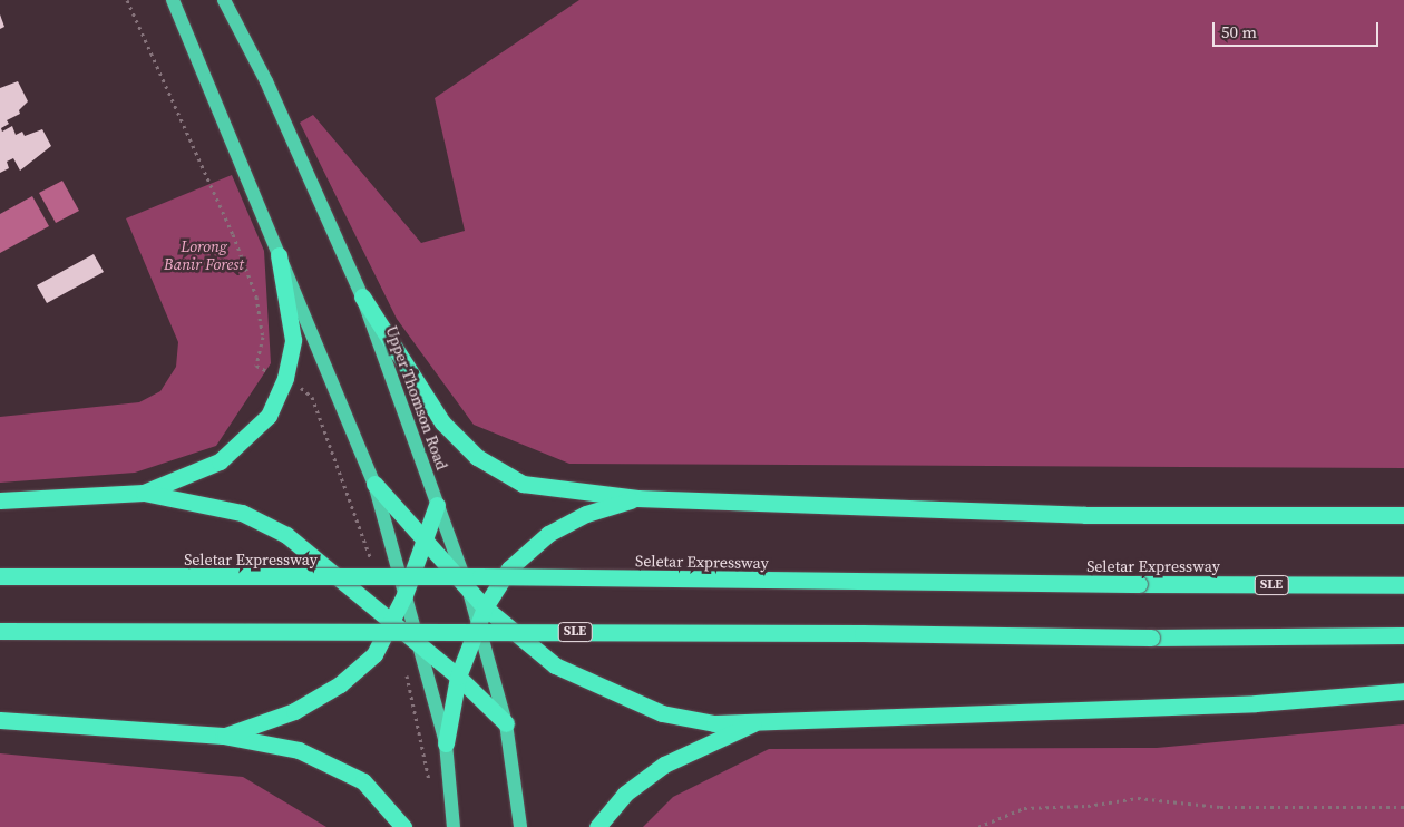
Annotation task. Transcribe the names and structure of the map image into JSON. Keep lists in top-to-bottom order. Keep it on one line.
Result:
{"streets":{"highway":["Seletar Expressway","SLE"],"main road":["Upper Thomson Road"]},"parks":["Lorong Banir Forest"],"scale_bar":"50 m"}
